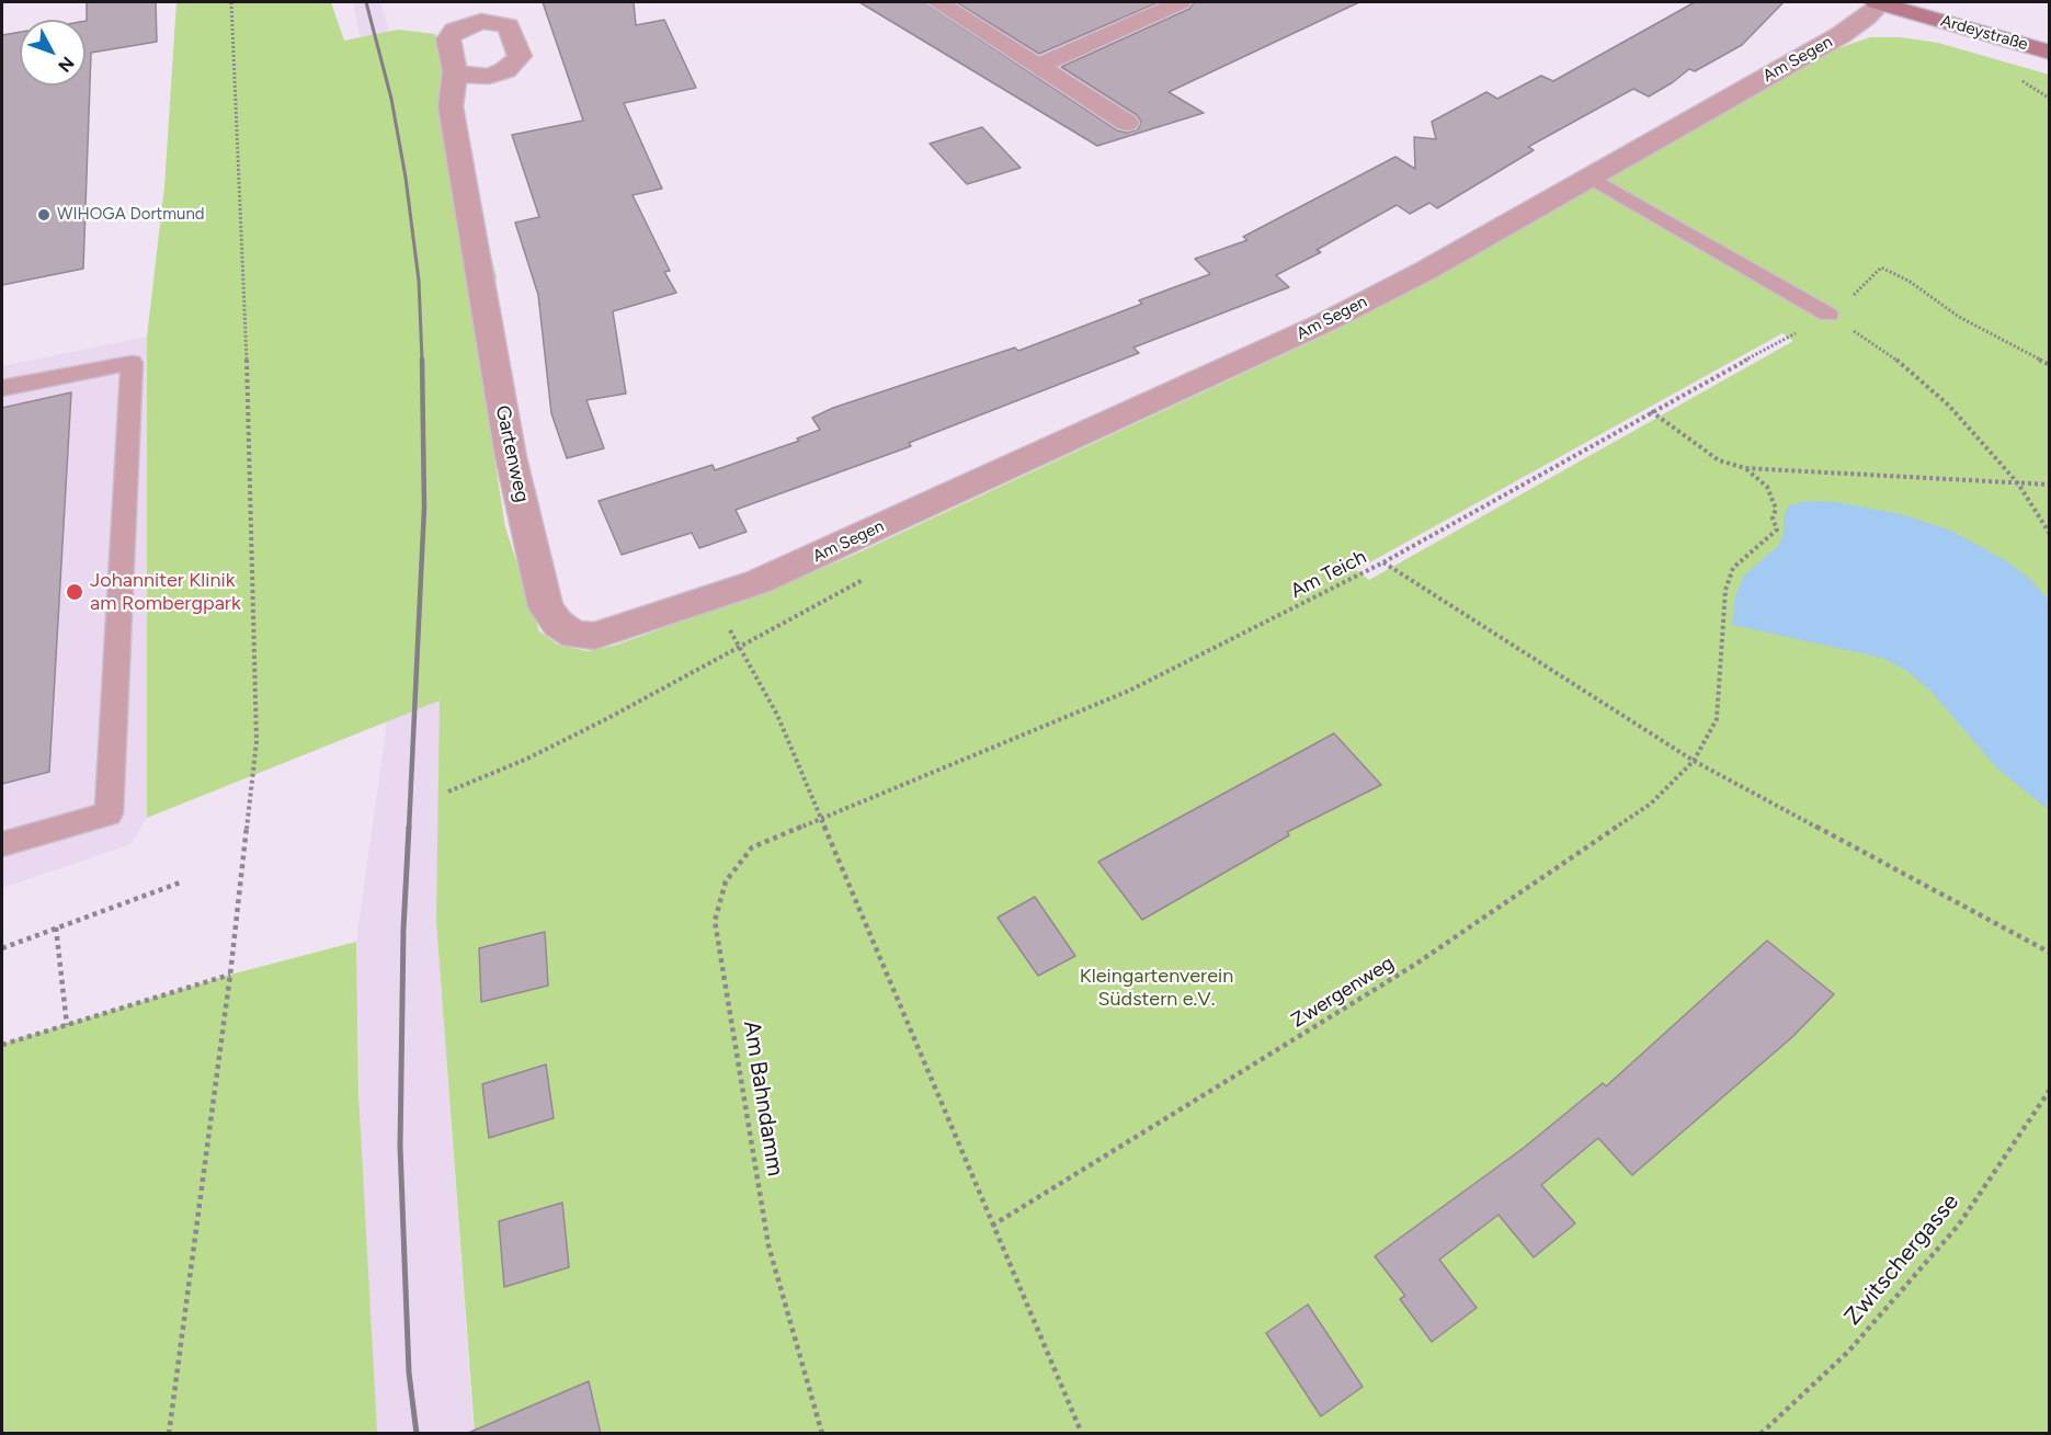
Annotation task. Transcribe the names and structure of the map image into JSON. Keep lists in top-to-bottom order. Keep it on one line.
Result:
{"streets":{"main road":["Ardeystraße"],"street":["Am Segen","Gartenweg"],"path":["Am Teich","Zwergenweg","Am Bahndamm","Zwitschergasse"]},"crossings":[["Ardeystraße","Am Segen"],["Am Segen","Gartenweg"],["Am Teich","Am Bahndamm"]],"parks":["Kleingartenverein Südstern e.V."],"places":["WIHOGA Dortmund","Johanniter Klinik am Rombergpark"],"north":"bottom right"}
